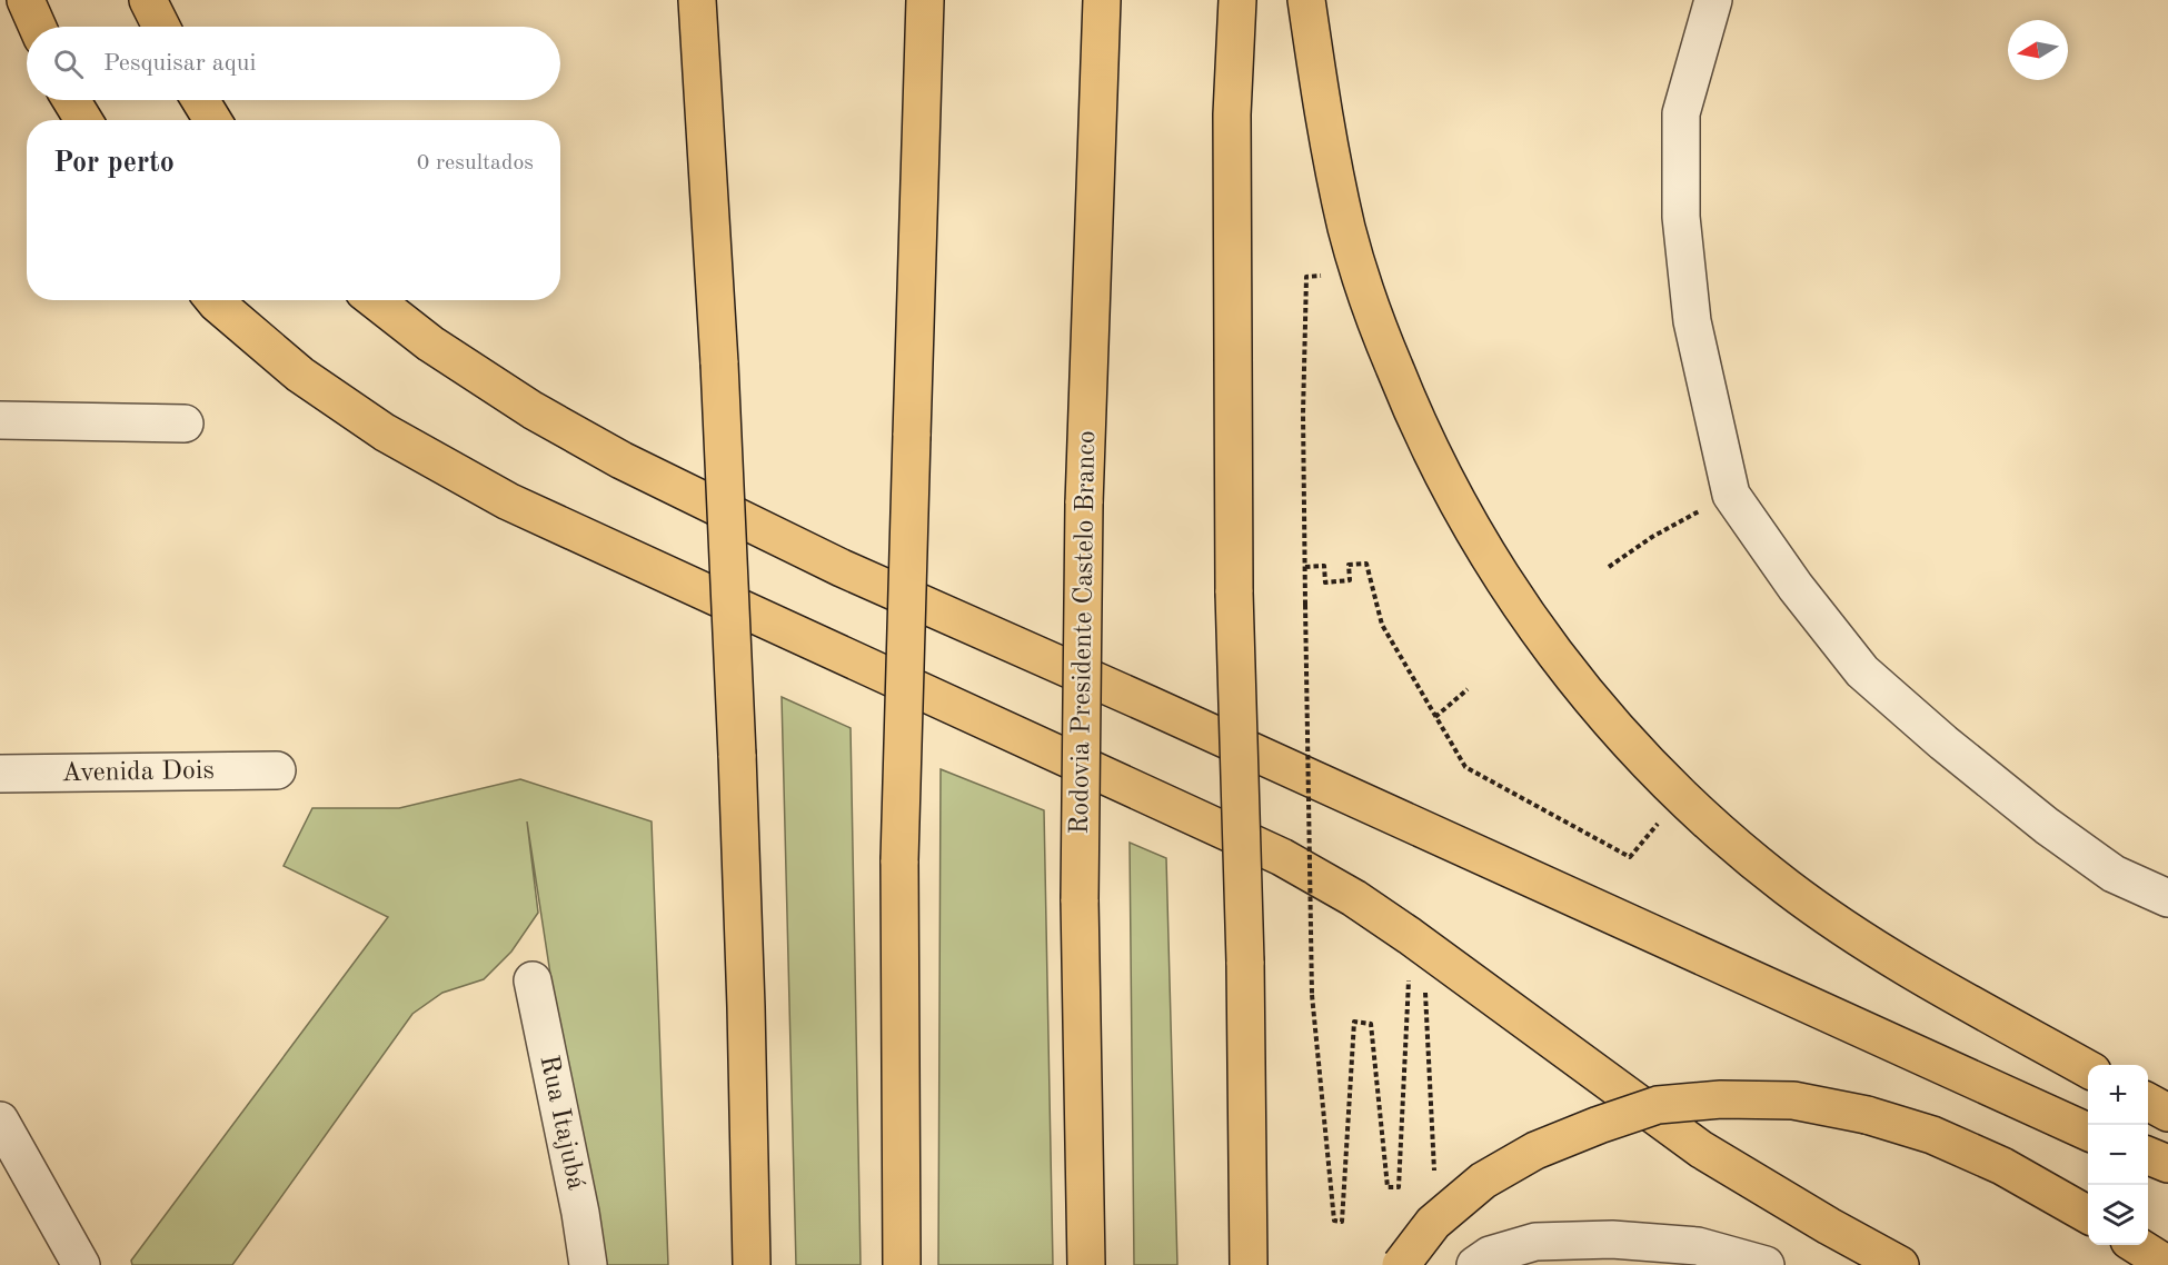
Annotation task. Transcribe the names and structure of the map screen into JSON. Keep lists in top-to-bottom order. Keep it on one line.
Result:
{"streets":{"highway":["Rodovia Presidente Castelo Branco"],"street":["Avenida Dois","Rua Itajubá"]},"north":"left","page":{"search":"Pesquisar aqui","heading":["Por perto","0 resultados"],"map_buttons":["+","−"]}}
